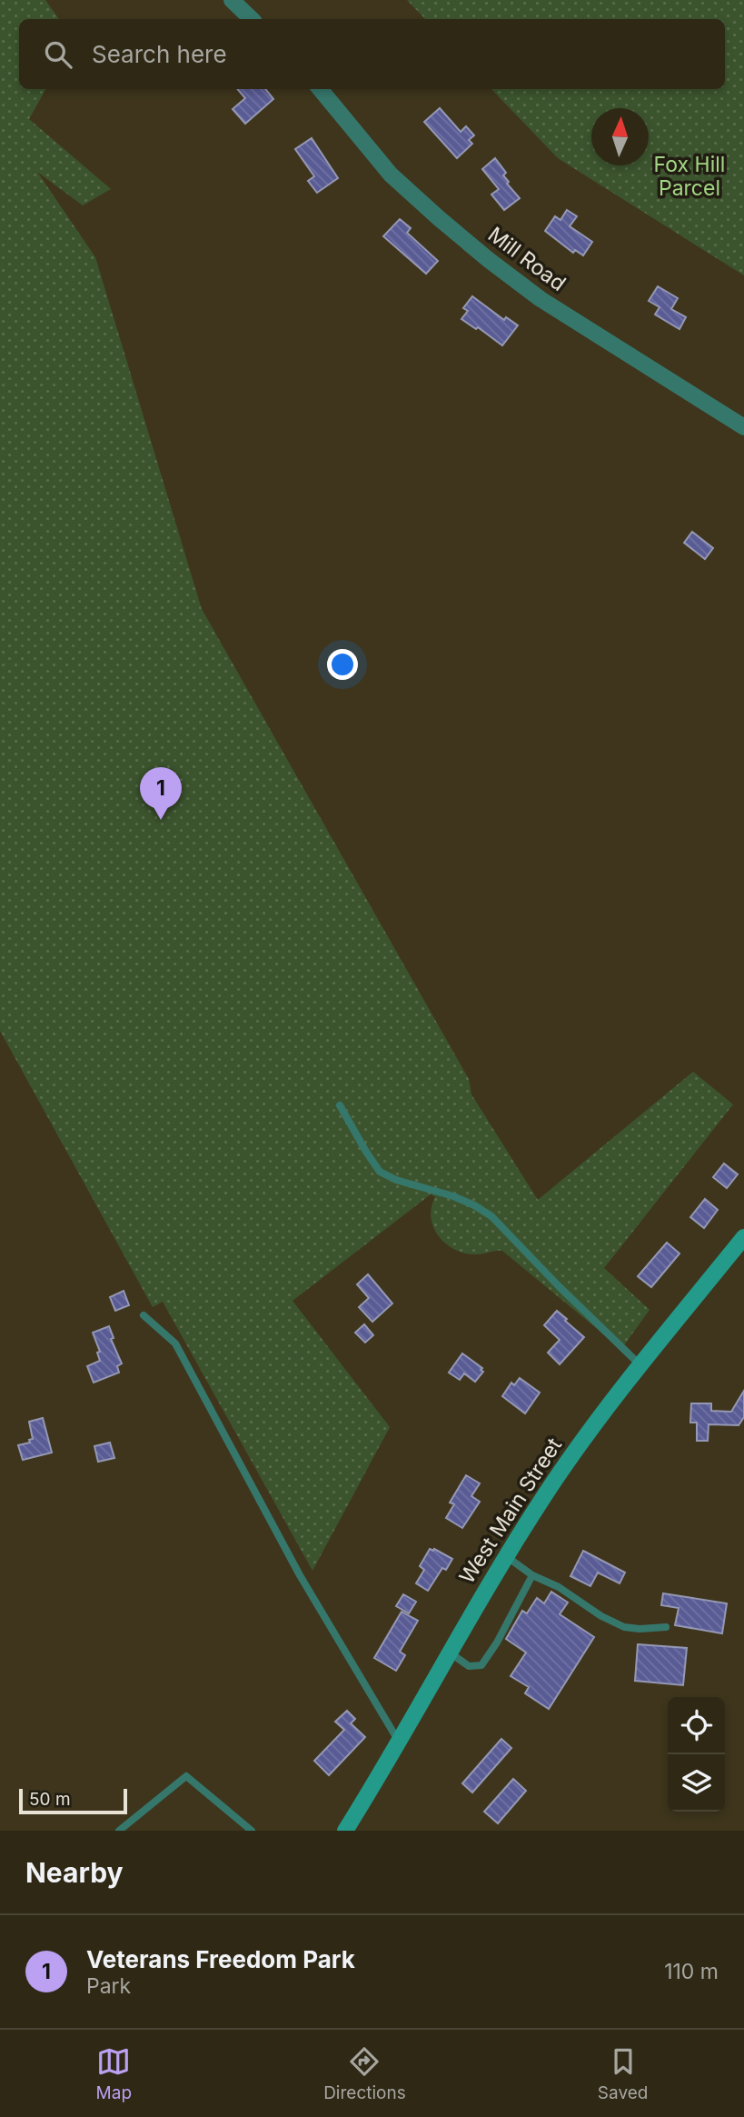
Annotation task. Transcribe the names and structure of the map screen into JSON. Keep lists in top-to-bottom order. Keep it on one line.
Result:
{"streets":{"main road":["West Main Street"],"street":["Mill Road"]},"parks":["Fox Hill Parcel"],"scale_bar":"50 m","north":"top","page":{"search":"Search here","pins":"1","scale":"50 m","heading":"Nearby","list":[{"mark":"1","name":"Veterans Freedom Park","note":"Park","value":"110 m"}],"nav":["Map","Directions","Saved"]}}
